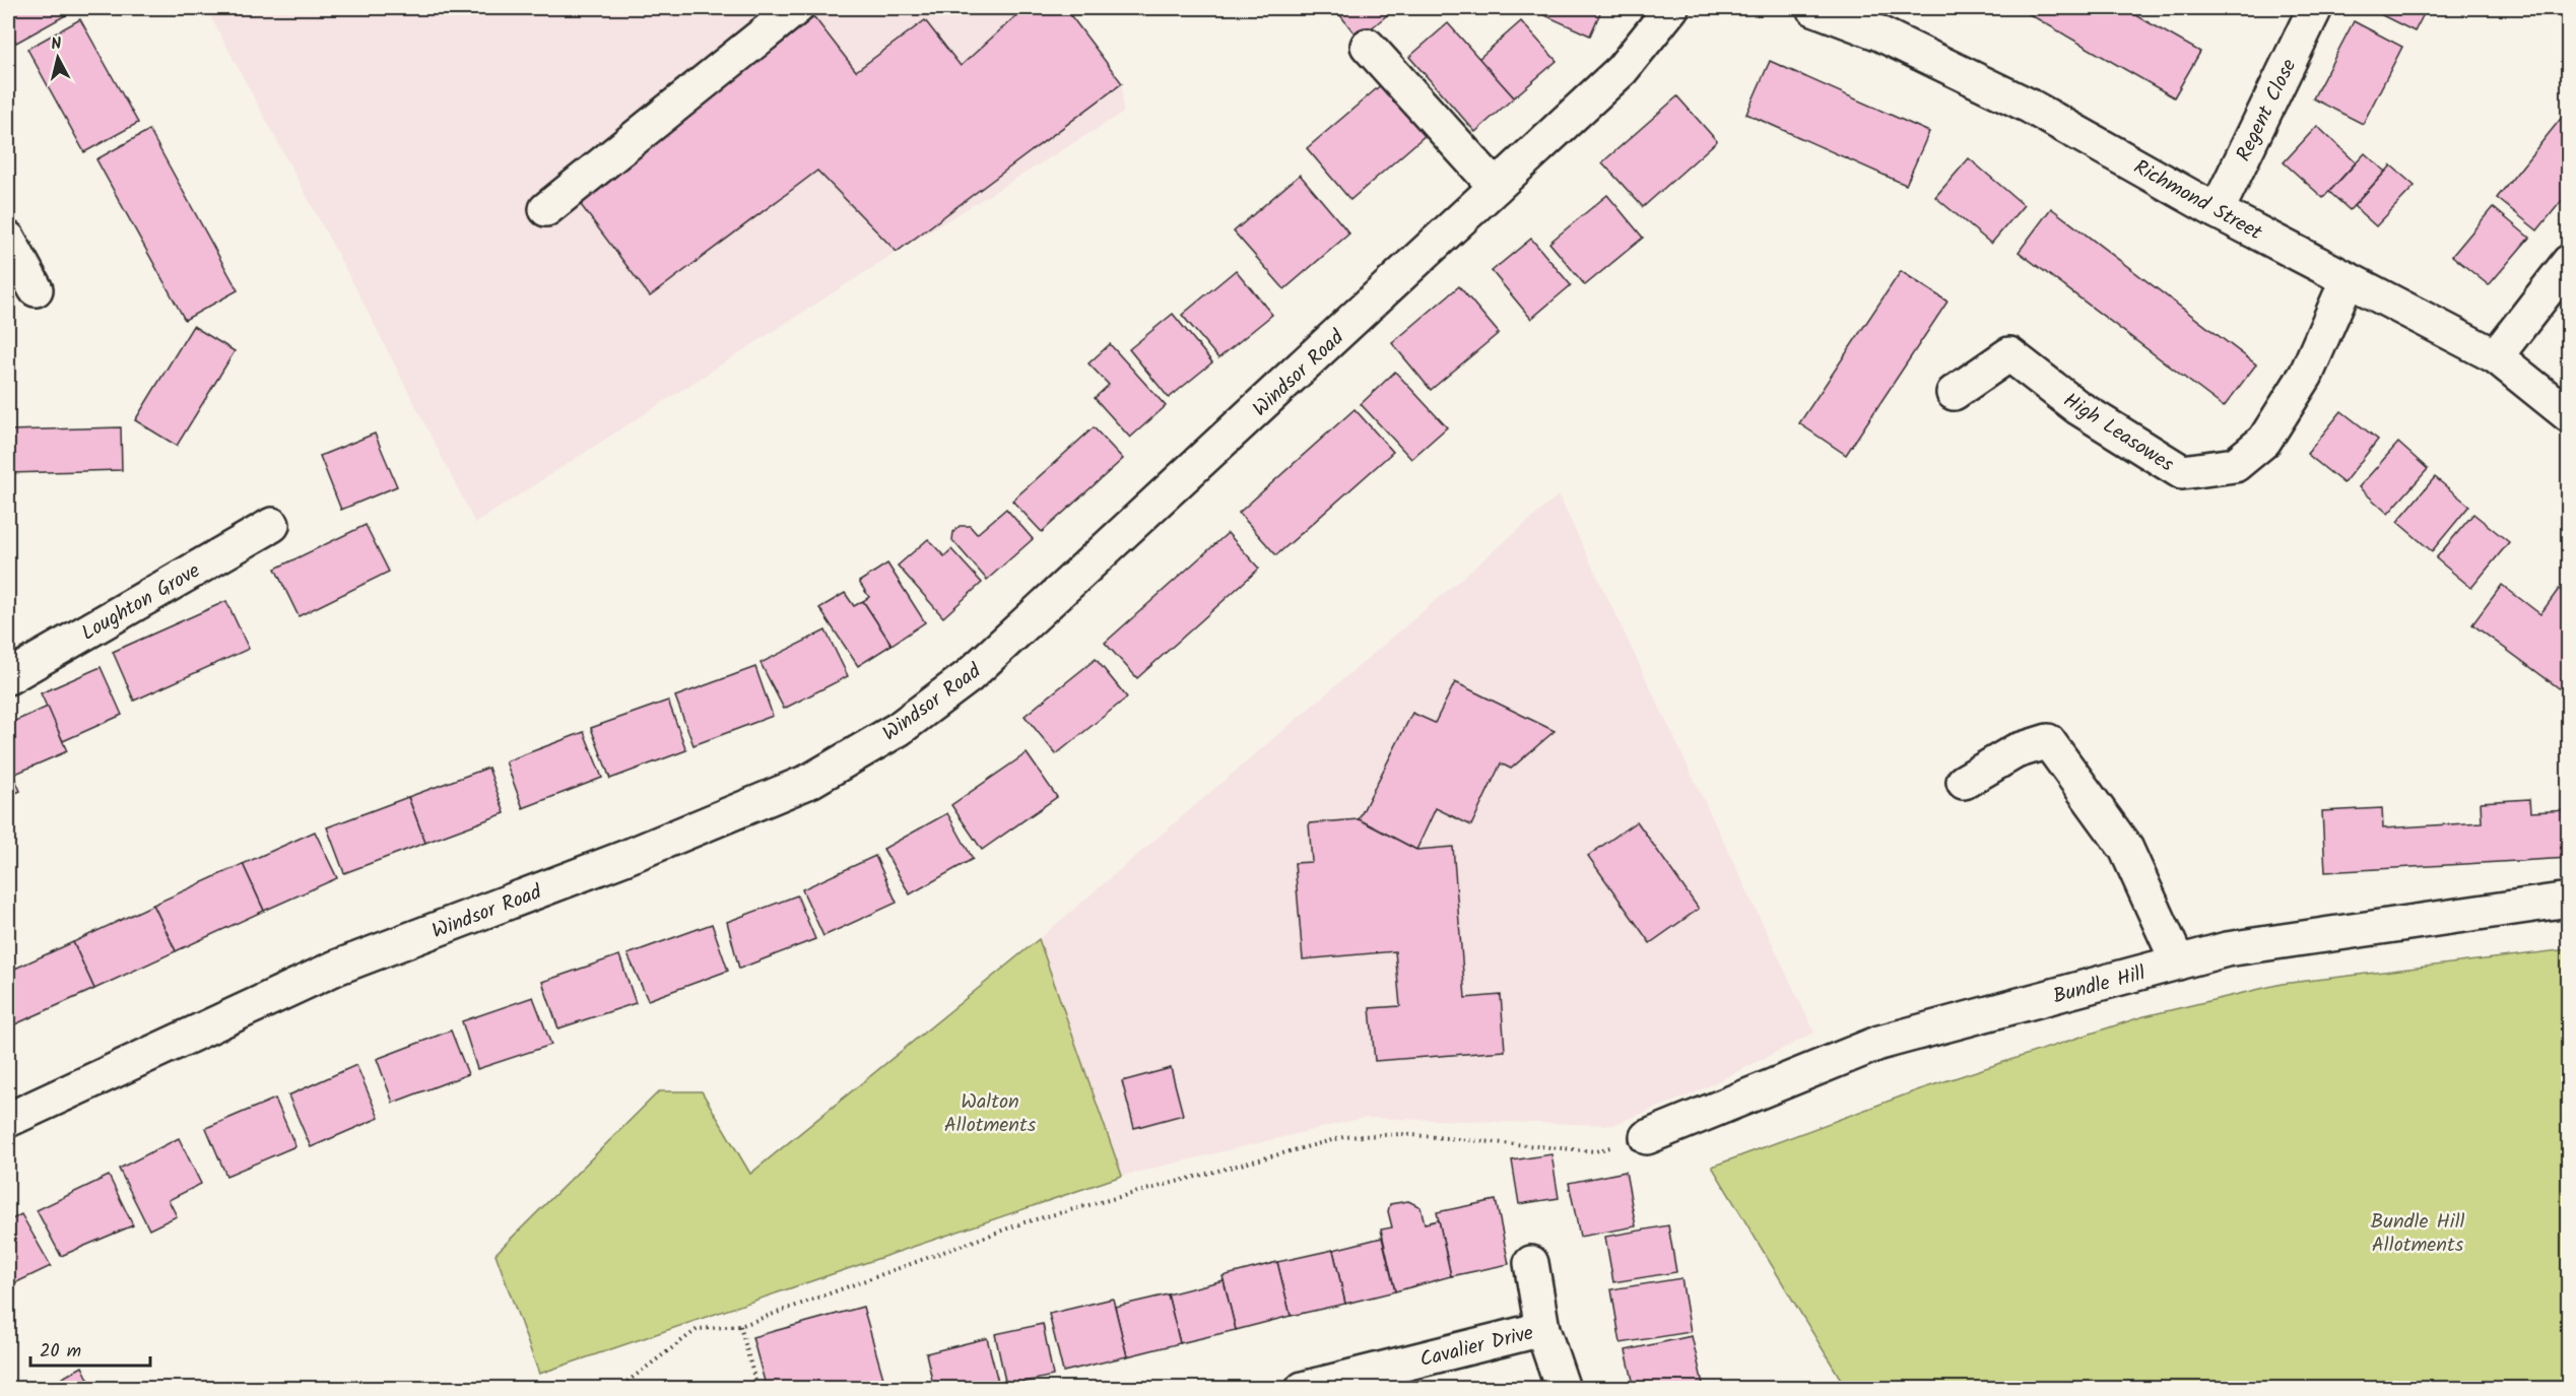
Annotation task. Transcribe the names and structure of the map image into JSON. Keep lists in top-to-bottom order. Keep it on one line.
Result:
{"streets":{"street":["Regent Close","Richmond Street","Windsor Road","High Leasowes","Loughton Grove","Bundle Hill","Cavalier Drive"]},"crossings":[["Regent Close","Richmond Street"],["Richmond Street","High Leasowes"]],"parks":["Walton Allotments","Bundle Hill Allotments"],"scale_bar":"20 m","north":"top"}
